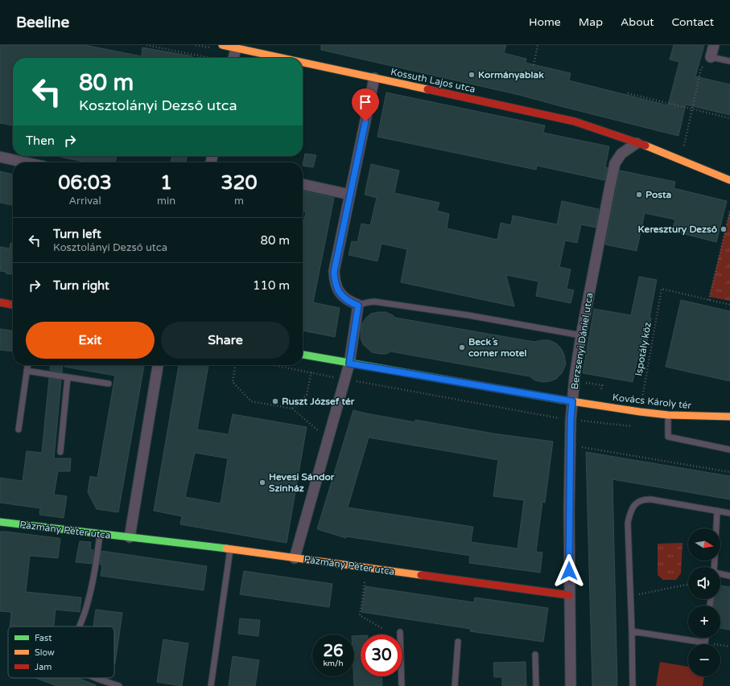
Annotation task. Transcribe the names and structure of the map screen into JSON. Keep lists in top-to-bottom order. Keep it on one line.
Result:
{"streets":{"street":["Kossuth Lajos utca","Berzsenyi Dániel utca","Kovács Károly tér","Pázmány Péter utca"],"path":["Ispotály köz"]},"crossings":[["Kossuth Lajos utca","Berzsenyi Dániel utca"],["Berzsenyi Dániel utca","Kovács Károly tér"],["Berzsenyi Dániel utca","Pázmány Péter utca"],["Ispotály köz","Kovács Károly tér"]],"places":["Kormányablak","Posta","Keresztury Dezső","Beck´s corner motel","Ruszt József tér","Hevesi Sándor Színház"],"legend":["Fast","Slow","Jam"],"north":"right","page":{"header":"Beeline","nav":["Home","Map","About","Contact"],"turn":["80 m","Kosztolányi Dezső utca"],"then":"Then","eta":["06:03","Arrival","1","min","320","m"],"list":[{"name":"Turn left","note":"Kosztolányi Dezső utca","value":"80 m"},{"name":"Turn right","value":"110 m"}],"buttons":["Exit","Share"],"map_buttons":["+","−"],"speed":"26 km/h","limit":"30"}}
